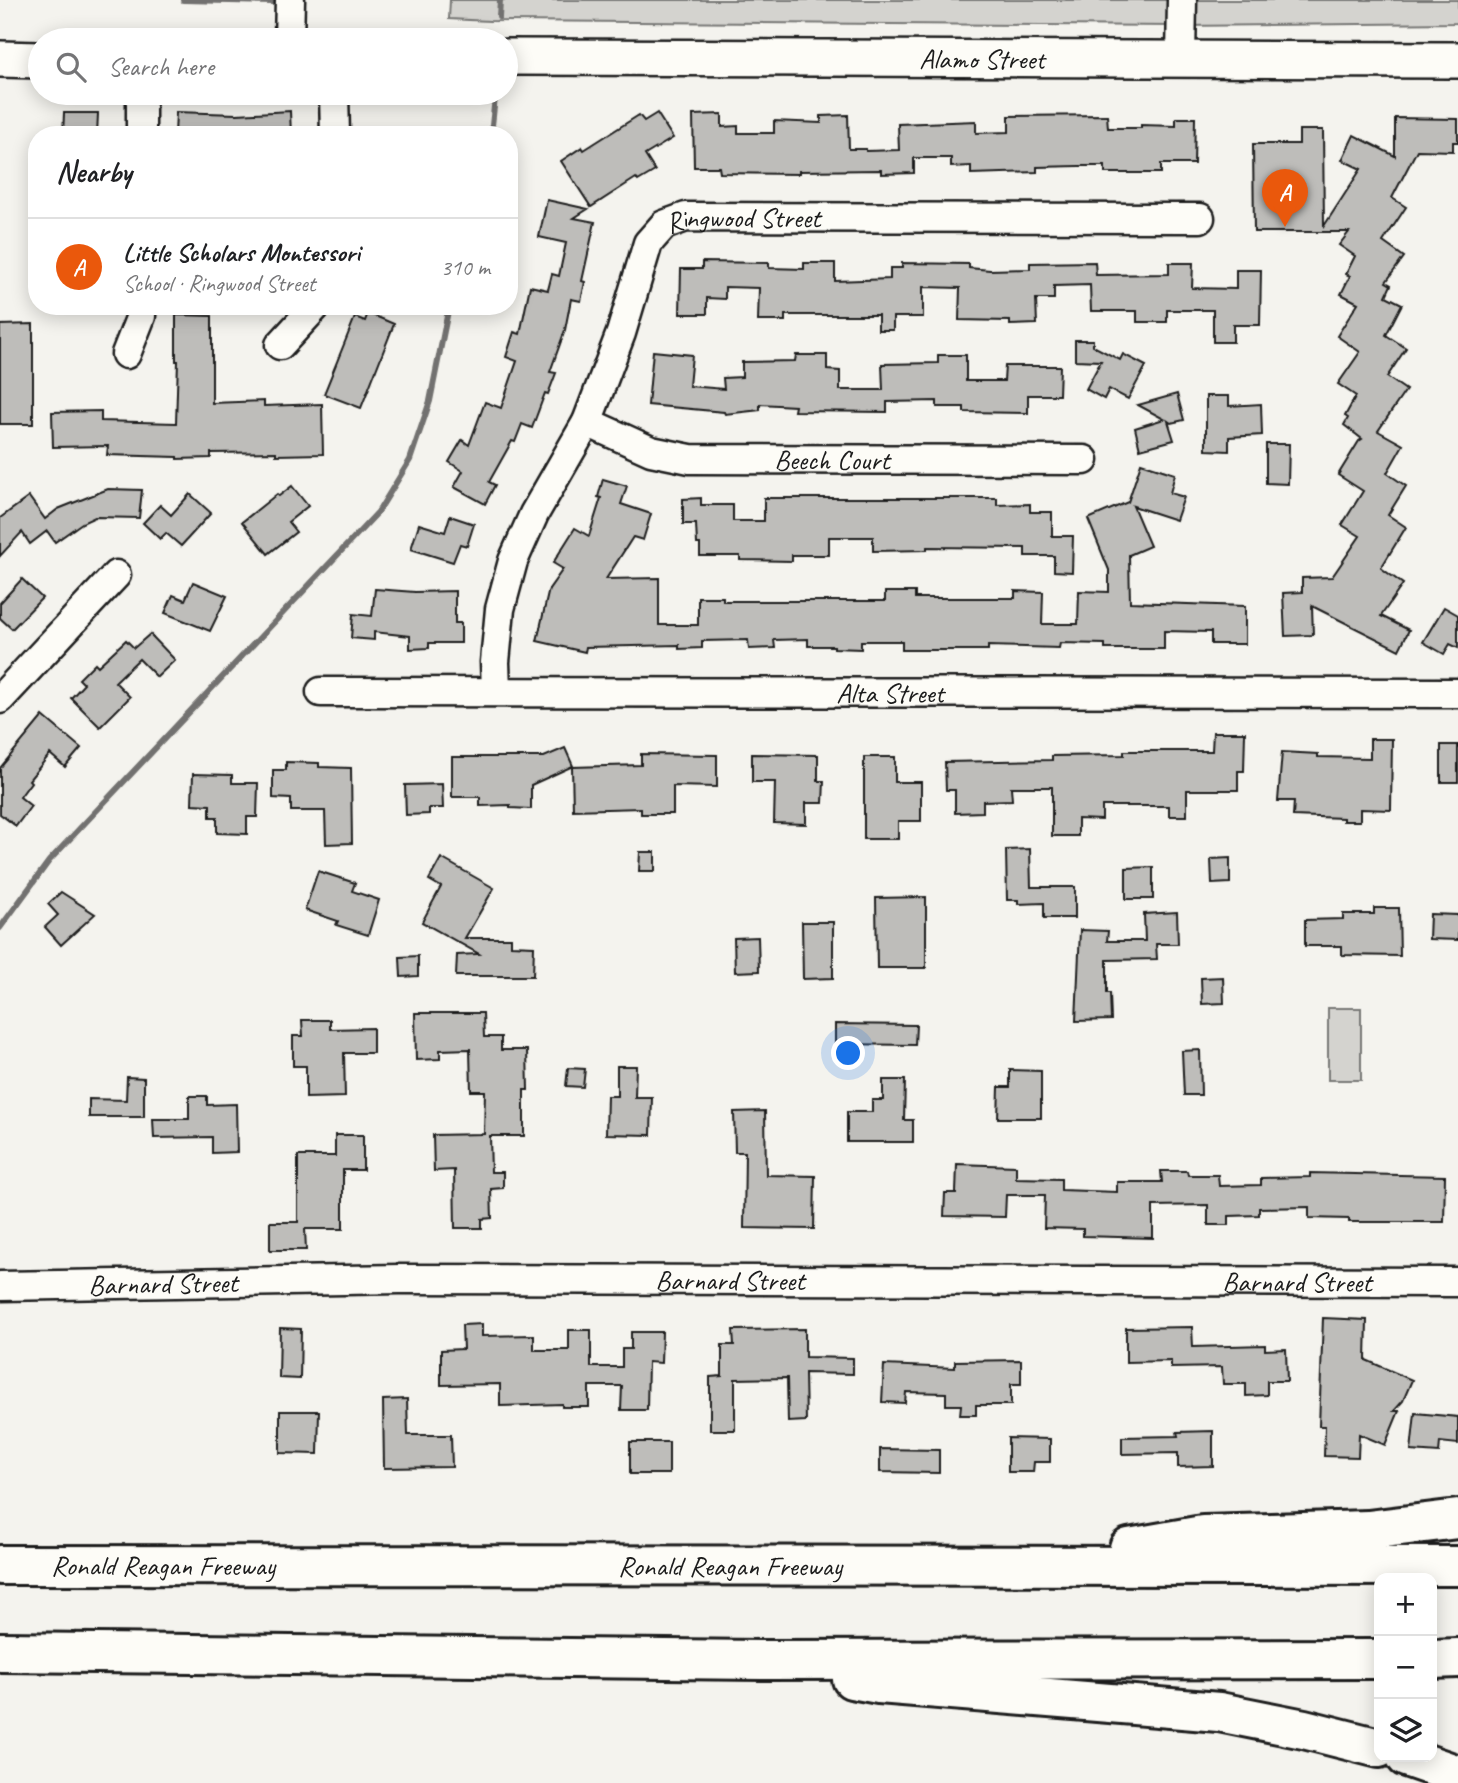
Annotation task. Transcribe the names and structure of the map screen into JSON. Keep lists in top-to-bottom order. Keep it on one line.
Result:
{"streets":{"highway":["Ronald Reagan Freeway"],"main road":["Alamo Street"],"street":["Ringwood Street","Beech Court","Alta Street","Barnard Street"]},"crossings":[["Ringwood Street","Beech Court"],["Ringwood Street","Alta Street"]],"page":{"search":"Search here","heading":"Nearby","pins":"A","list":[{"mark":"A","name":"Little Scholars Montessori","note":"School · Ringwood Street","value":"310 m"}],"map_buttons":["+","−"]}}
